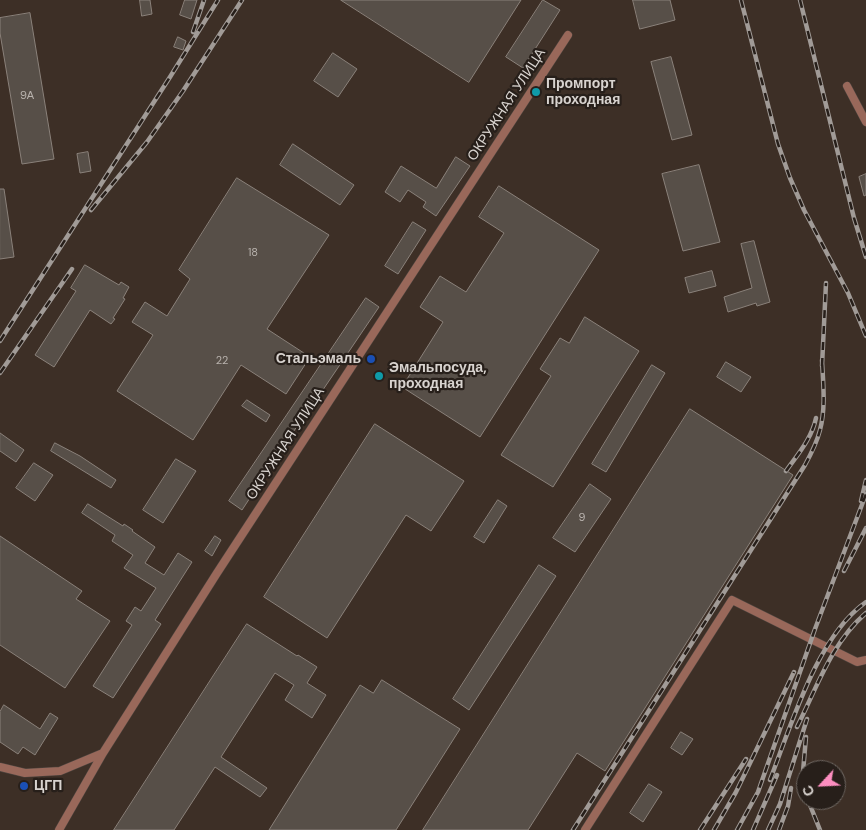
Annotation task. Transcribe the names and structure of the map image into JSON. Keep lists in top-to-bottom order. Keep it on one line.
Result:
{"streets":{"street":["ОКРУЖНАЯ УЛИЦА"]},"places":["Промпорт проходная","Стальэмаль","Эмальпосуда, проходная","ЦГП"],"house_numbers":["9А","18","22","9"],"north":"bottom left"}
